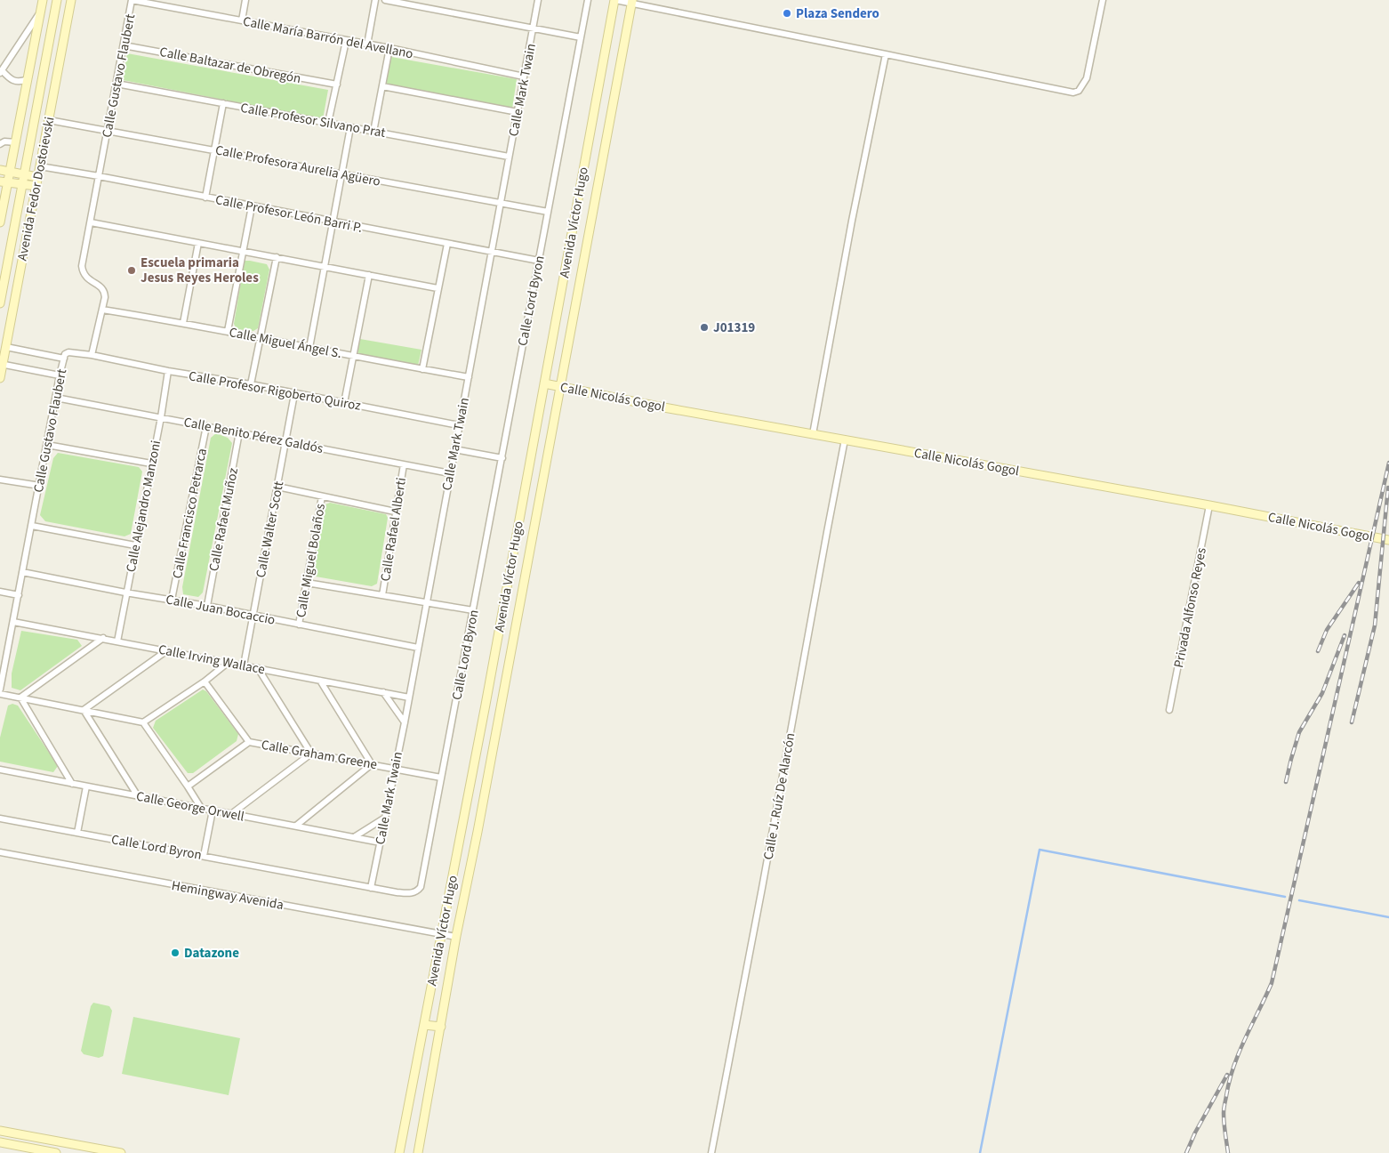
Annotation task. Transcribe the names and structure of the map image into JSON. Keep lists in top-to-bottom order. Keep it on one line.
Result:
{"streets":{"street":["Calle María Barrón del Avellano","Calle Baltazar de Obregón","Calle Gustavo Flaubert","Calle Mark Twain","Calle Profesor Silvano Prat","Calle Profesora Aurelia Agüero","Avenida Fedor Dostoievski","Calle Profesor León Barri P.","Avenida Víctor Hugo","Calle Lord Byron","Calle Miguel Ángel S.","Calle Profesor Rigoberto Quiroz","Calle Nicolás Gogol","Calle Benito Pérez Galdós","Calle Alejandro Manzoni","Calle Francisco Petrarca","Calle Rafael Muñoz","Calle Walter Scott","Calle Rafael Alberti","Calle Miguel Bolaños","Privada Alfonso Reyes","Calle Juan Bocaccio","Calle Irving Wallace","Calle Graham Greene","Calle J. Ruíz De Alarcón","Calle George Orwell","Hemingway Avenida"]},"crossings":[["Calle María Barrón del Avellano","Calle Gustavo Flaubert"],["Calle María Barrón del Avellano","Calle Mark Twain"],["Calle Baltazar de Obregón","Calle Gustavo Flaubert"],["Calle Gustavo Flaubert","Calle Profesor Silvano Prat"],["Calle Gustavo Flaubert","Calle Profesora Aurelia Agüero"],["Calle Gustavo Flaubert","Calle Profesor León Barri P."],["Calle Gustavo Flaubert","Calle Miguel Ángel S."],["Calle Gustavo Flaubert","Calle Profesor Rigoberto Quiroz"],["Calle Gustavo Flaubert","Calle Benito Pérez Galdós"],["Calle Gustavo Flaubert","Calle Juan Bocaccio"],["Calle Gustavo Flaubert","Calle Irving Wallace"],["Calle Mark Twain","Calle Profesor Silvano Prat"],["Calle Mark Twain","Calle Profesora Aurelia Agüero"],["Calle Mark Twain","Calle Profesor León Barri P."],["Calle Mark Twain","Calle Lord Byron"],["Calle Mark Twain","Calle Miguel Ángel S."],["Calle Mark Twain","Calle Profesor Rigoberto Quiroz"],["Calle Mark Twain","Calle Benito Pérez Galdós"],["Calle Mark Twain","Calle Juan Bocaccio"],["Calle Mark Twain","Calle Irving Wallace"],["Calle Mark Twain","Calle Graham Greene"],["Calle Mark Twain","Calle George Orwell"],["Calle Profesora Aurelia Agüero","Avenida Fedor Dostoievski"],["Calle Profesora Aurelia Agüero","Calle Lord Byron"],["Avenida Fedor Dostoievski","Calle Profesor León Barri P."],["Calle Profesor León Barri P.","Calle Lord Byron"],["Avenida Víctor Hugo","Calle Nicolás Gogol"],["Avenida Víctor Hugo","Hemingway Avenida"],["Calle Lord Byron","Calle Graham Greene"],["Calle Profesor Rigoberto Quiroz","Calle Alejandro Manzoni"],["Calle Profesor Rigoberto Quiroz","Calle Walter Scott"],["Calle Nicolás Gogol","Privada Alfonso Reyes"],["Calle Nicolás Gogol","Calle J. Ruíz De Alarcón"],["Calle Benito Pérez Galdós","Calle Alejandro Manzoni"],["Calle Benito Pérez Galdós","Calle Francisco Petrarca"],["Calle Benito Pérez Galdós","Calle Rafael Muñoz"],["Calle Benito Pérez Galdós","Calle Walter Scott"],["Calle Benito Pérez Galdós","Calle Rafael Alberti"],["Calle Alejandro Manzoni","Calle Juan Bocaccio"],["Calle Alejandro Manzoni","Calle Irving Wallace"],["Calle Francisco Petrarca","Calle Juan Bocaccio"],["Calle Rafael Muñoz","Calle Juan Bocaccio"],["Calle Walter Scott","Calle Juan Bocaccio"],["Calle Walter Scott","Calle Irving Wallace"],["Calle Miguel Bolaños","Calle Juan Bocaccio"]],"places":["Plaza Sendero","Escuela primaria Jesus Reyes Heroles","J01319","Datazone"]}
